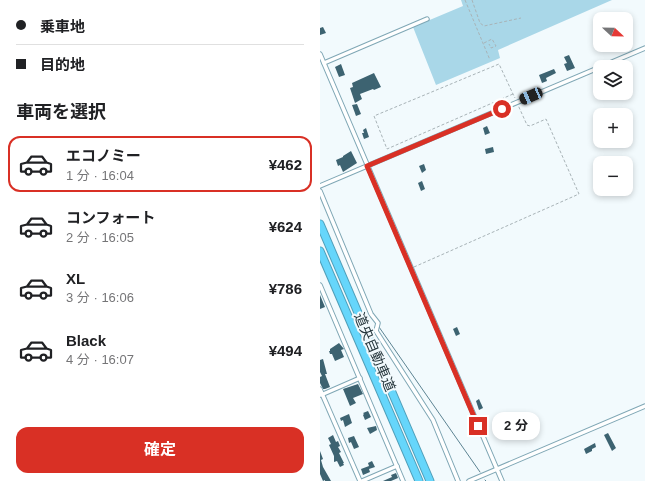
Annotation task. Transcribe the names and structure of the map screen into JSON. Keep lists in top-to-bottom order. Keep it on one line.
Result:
{"streets":{"highway":["道央自動車道"]},"north":"right","page":{"banner":["乗車地","目的地"],"map_buttons":["+","−"],"heading":"車両を選択","list":[{"name":"エコノミー","note":"1 分 · 16:04","value":"¥462"},{"name":"コンフォート","note":"2 分 · 16:05","value":"¥624"},{"name":"XL","note":"3 分 · 16:06","value":"¥786"},{"name":"Black","note":"4 分 · 16:07","value":"¥494"}],"bubble":"2 分","buttons":"確定"}}
